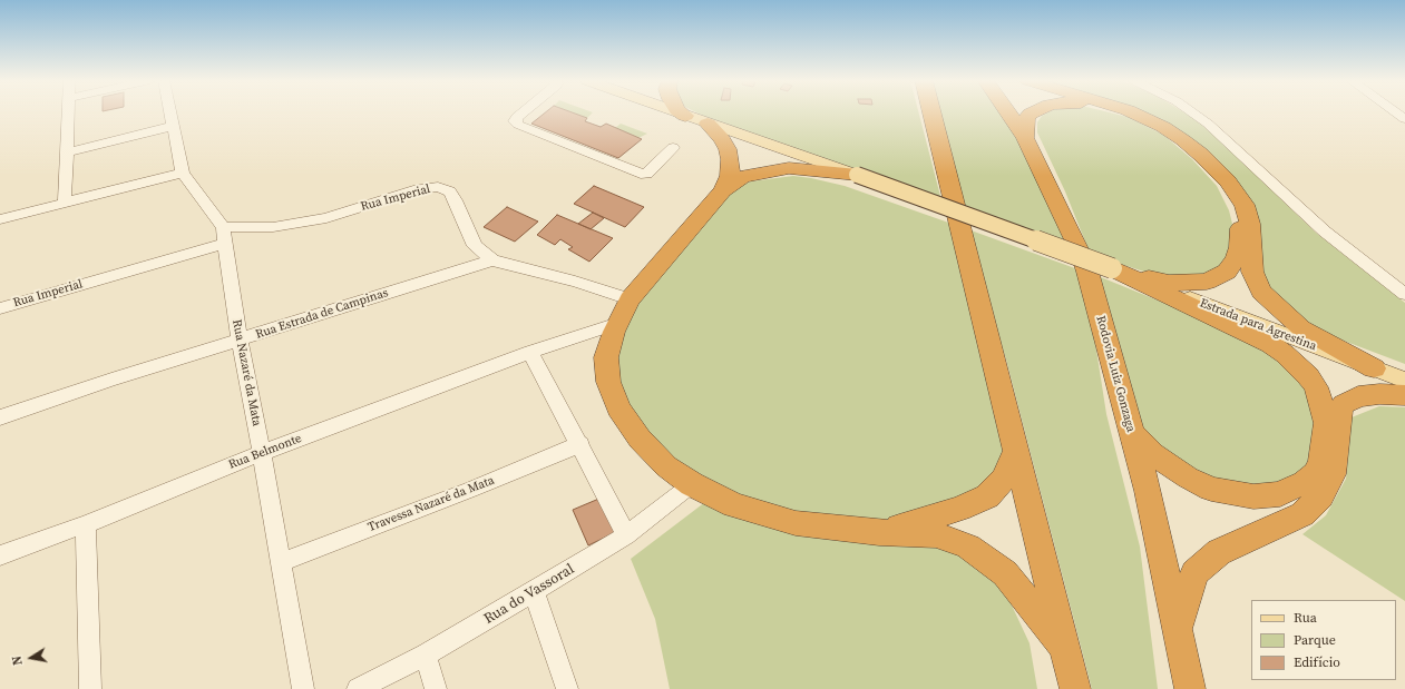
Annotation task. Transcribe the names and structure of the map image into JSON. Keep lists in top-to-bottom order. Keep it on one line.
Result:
{"streets":{"highway":["Rodovia Luiz Gonzaga"],"main road":["Estrada para Agrestina"],"street":["Rua Imperial","Rua Estrada de Campinas","Rua Nazaré da Mata","Rua Belmonte","Travessa Nazaré da Mata","Rua do Vassoral"]},"crossings":[["Rua Imperial","Rua Estrada de Campinas"],["Rua Imperial","Rua Nazaré da Mata"],["Rua Estrada de Campinas","Rua Nazaré da Mata"],["Rua Nazaré da Mata","Rua Belmonte"],["Rua Nazaré da Mata","Travessa Nazaré da Mata"]],"legend":["Rua","Parque","Edifício"],"north":"left"}
